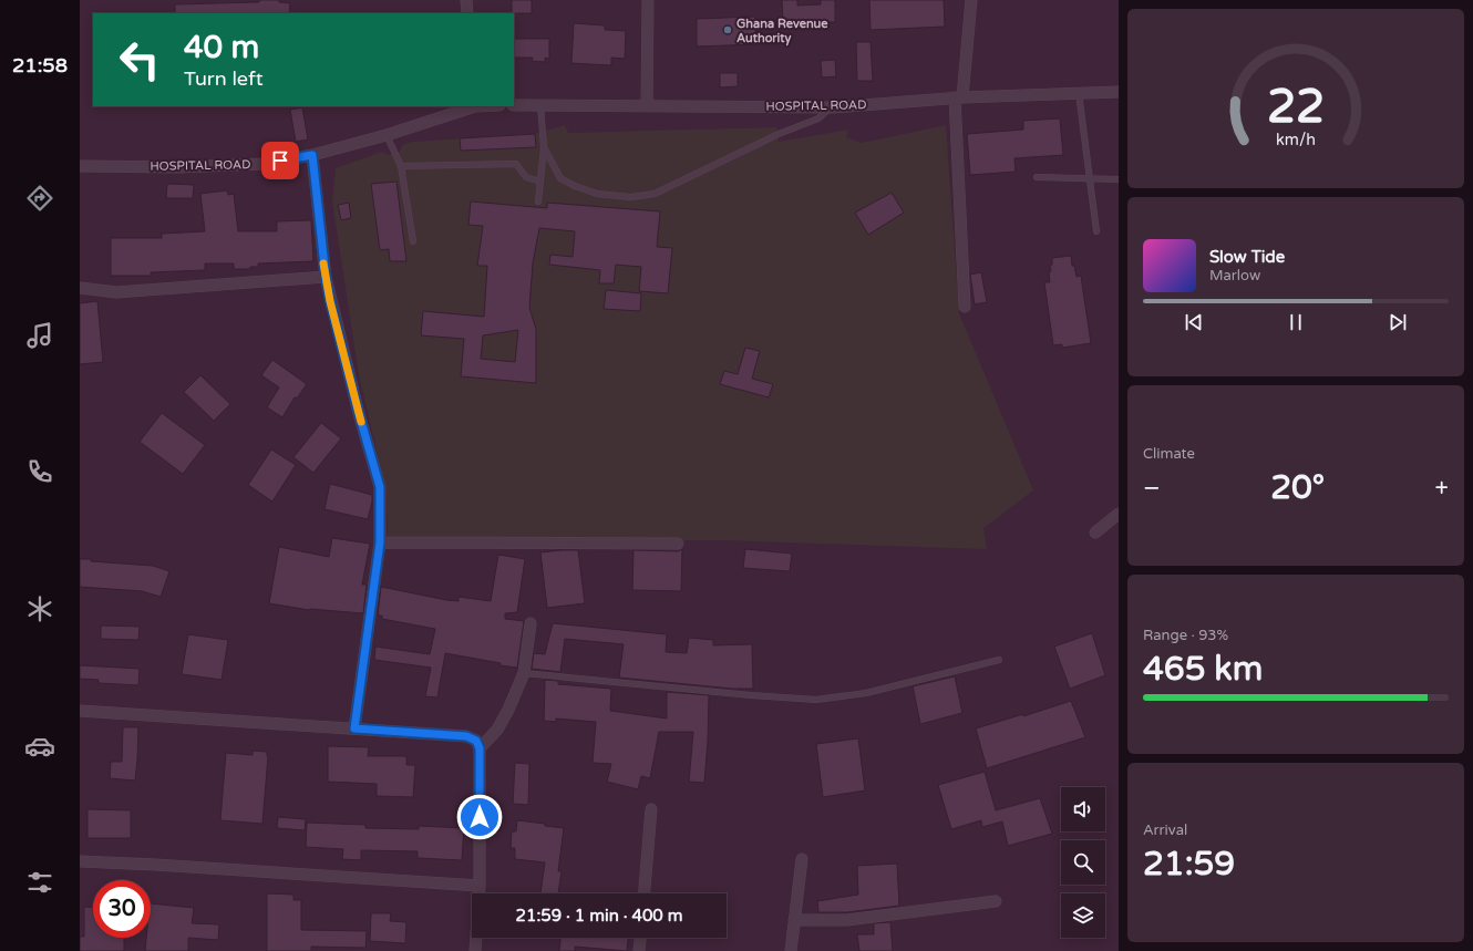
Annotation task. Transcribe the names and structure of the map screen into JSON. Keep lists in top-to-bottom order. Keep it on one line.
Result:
{"streets":{"street":["HOSPITAL ROAD"]},"places":["Ghana Revenue Authority"],"page":{"tabs":"21:58","turn":["40 m","Turn left"],"song":["Slow Tide","Marlow"],"tile":["Climate",["Range · 93%","465 km"],["Arrival","21:59"]],"heat":["−","20°","+"],"limit":"30","trip":"21:59 · 1 min · 400 m","gauge":["22","km/h"]}}
